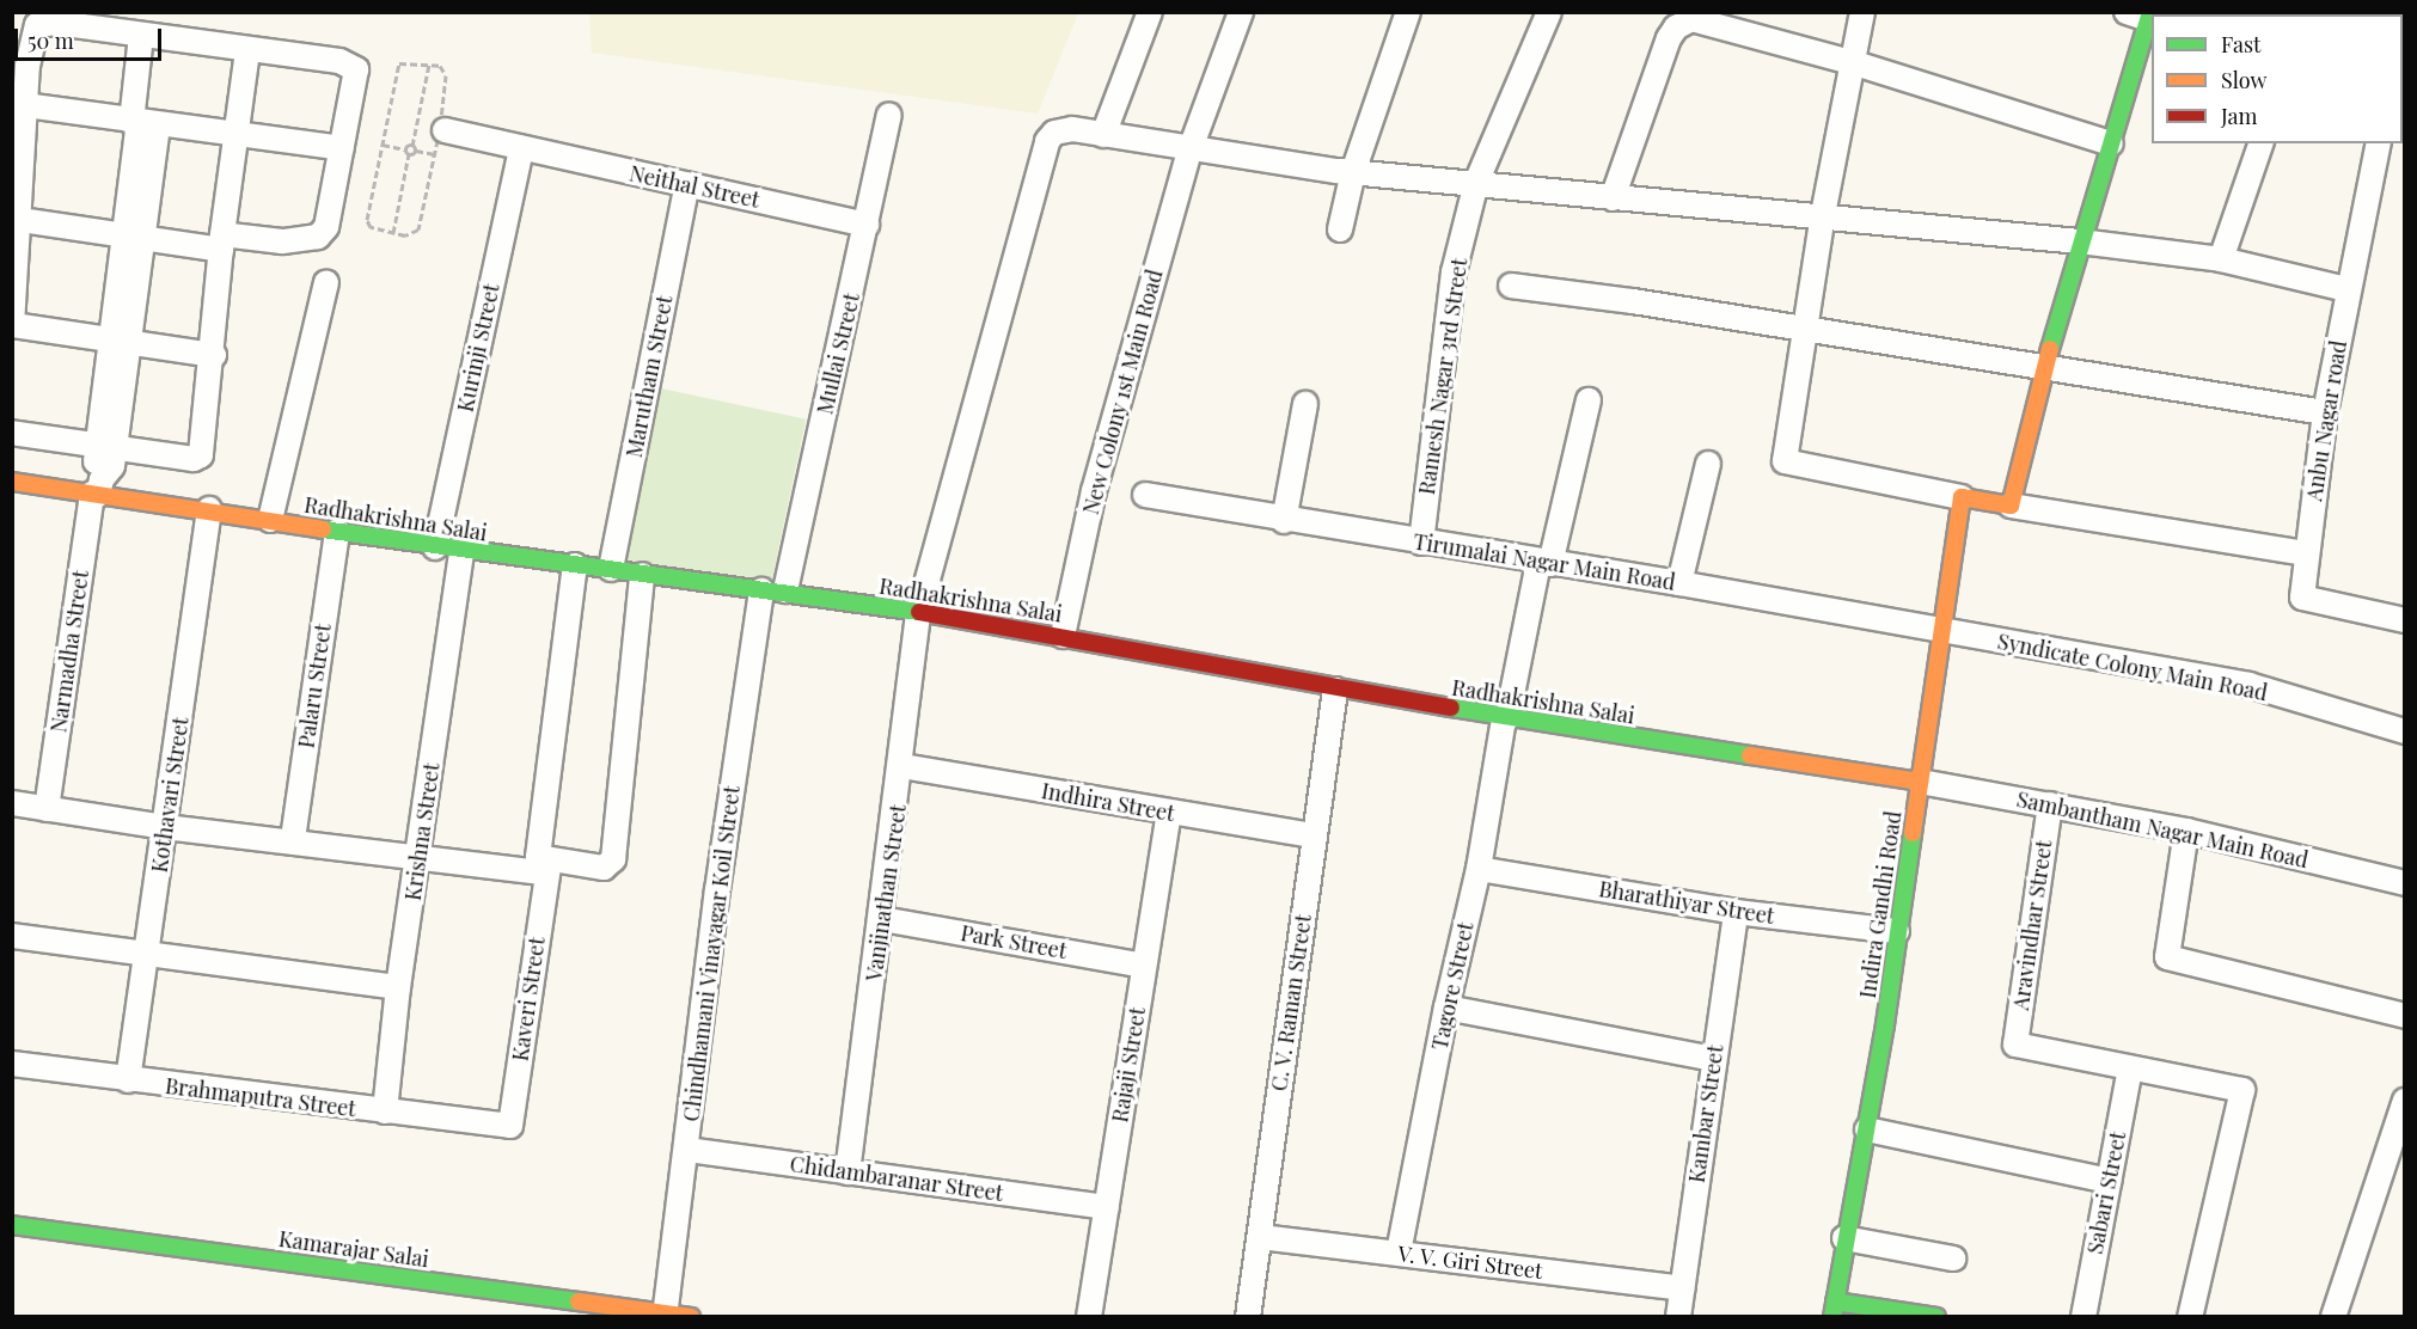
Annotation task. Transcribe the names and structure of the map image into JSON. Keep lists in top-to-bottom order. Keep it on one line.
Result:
{"streets":{"street":["Neithal Street","Kurinji Street","Mullai Street","Marutham Street","Ramesh Nagar 3rd Street","New Colony 1st Main Road","Anbu Nagar road","Radhakrishna Salai","Tirumalai Nagar Main Road","Narmadha Street","Syndicate Colony Main Road","Palaru Street","Kothavari Street","Indhira Street","Sambantham Nagar Main Road","Krishna Street","Vanjinathan Street","Bharathiyar Street","Indira Gandhi Road","Aravindhar Street","Park Street","Chindhamani Vinayagar Koil Street","Tagore Street","Kaveri Street","C. V. Raman Street","Rajaji Street","Brahmaputra Street","Kambar Street","Chidambaranar Street","Sabari Street","Kamarajar Salai","V. V. Giri Street"]},"crossings":[["Neithal Street","Kurinji Street"],["Neithal Street","Mullai Street"],["Neithal Street","Marutham Street"],["Kurinji Street","Radhakrishna Salai"],["Mullai Street","Radhakrishna Salai"],["Mullai Street","Chindhamani Vinayagar Koil Street"],["Marutham Street","Radhakrishna Salai"],["Ramesh Nagar 3rd Street","Tirumalai Nagar Main Road"],["Ramesh Nagar 3rd Street","Vanjinathan Street"],["New Colony 1st Main Road","Radhakrishna Salai"],["New Colony 1st Main Road","Vanjinathan Street"],["Anbu Nagar road","Vanjinathan Street"],["Radhakrishna Salai","Narmadha Street"],["Radhakrishna Salai","Palaru Street"],["Radhakrishna Salai","Kothavari Street"],["Radhakrishna Salai","Sambantham Nagar Main Road"],["Radhakrishna Salai","Krishna Street"],["Radhakrishna Salai","Vanjinathan Street"],["Radhakrishna Salai","Indira Gandhi Road"],["Radhakrishna Salai","Chindhamani Vinayagar Koil Street"],["Radhakrishna Salai","Tagore Street"],["Radhakrishna Salai","Kaveri Street"],["Radhakrishna Salai","C. V. Raman Street"],["Tirumalai Nagar Main Road","Syndicate Colony Main Road"],["Tirumalai Nagar Main Road","Indira Gandhi Road"],["Tirumalai Nagar Main Road","Tagore Street"],["Syndicate Colony Main Road","Indira Gandhi Road"],["Kothavari Street","Brahmaputra Street"],["Indhira Street","Vanjinathan Street"],["Indhira Street","C. V. Raman Street"],["Indhira Street","Rajaji Street"],["Sambantham Nagar Main Road","Indira Gandhi Road"],["Sambantham Nagar Main Road","Aravindhar Street"],["Krishna Street","Brahmaputra Street"],["Vanjinathan Street","Park Street"],["Vanjinathan Street","Chidambaranar Street"],["Bharathiyar Street","Indira Gandhi Road"],["Bharathiyar Street","Tagore Street"],["Bharathiyar Street","Kambar Street"],["Aravindhar Street","Sabari Street"],["Park Street","Rajaji Street"],["Chindhamani Vinayagar Koil Street","Chidambaranar Street"],["Chindhamani Vinayagar Koil Street","Kamarajar Salai"],["Tagore Street","V. V. Giri Street"],["Kaveri Street","Brahmaputra Street"],["C. V. Raman Street","V. V. Giri Street"],["Rajaji Street","Chidambaranar Street"],["Kambar Street","V. V. Giri Street"]],"legend":["Fast","Slow","Jam"],"scale_bar":"50 m"}
